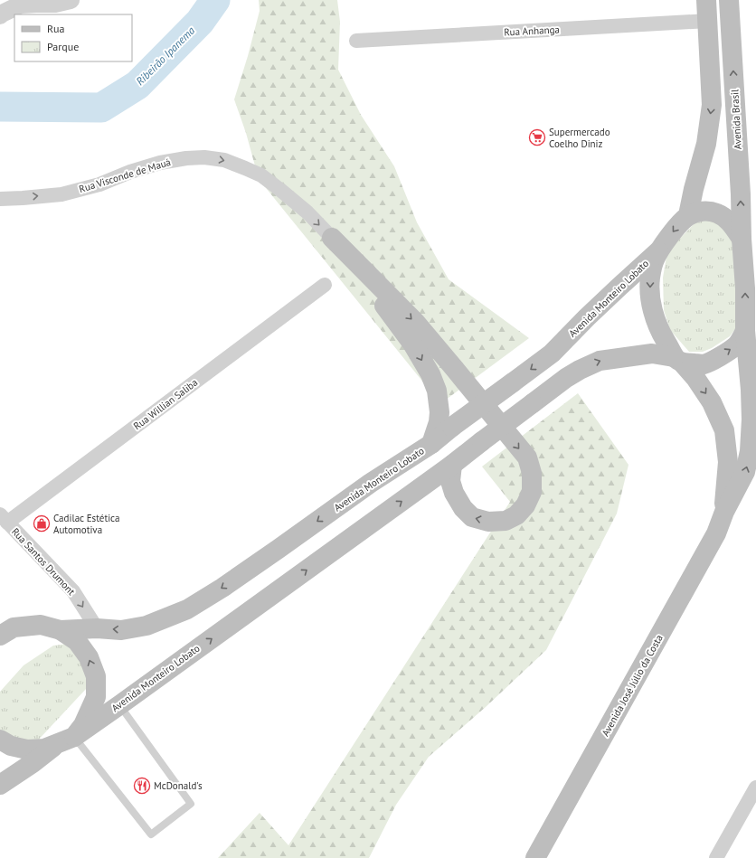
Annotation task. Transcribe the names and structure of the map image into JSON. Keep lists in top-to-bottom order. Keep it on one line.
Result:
{"streets":{"main road":["Avenida Brasil","Avenida Monteiro Lobato","Avenida José Júlio da Costa"],"street":["Rua Anhanga","Rua Visconde de Mauá","Rua Willian Saliba","Rua Santos Drumont"]},"crossings":[["Avenida Brasil","Avenida Monteiro Lobato"],["Avenida Brasil","Avenida José Júlio da Costa"],["Avenida Monteiro Lobato","Rua Santos Drumont"],["Avenida Monteiro Lobato","Avenida José Júlio da Costa"],["Rua Willian Saliba","Rua Santos Drumont"]],"one_way":["Rua Visconde de Mauá","Rua Santos Drumont"],"water":["Ribeirão Ipanema"],"places":{"supermarket":["Supermercado Coelho Diniz"],"shop":["Cadilac Estética Automotiva"],"restaurant":["McDonald's"]},"legend":["Rua","Parque"]}
